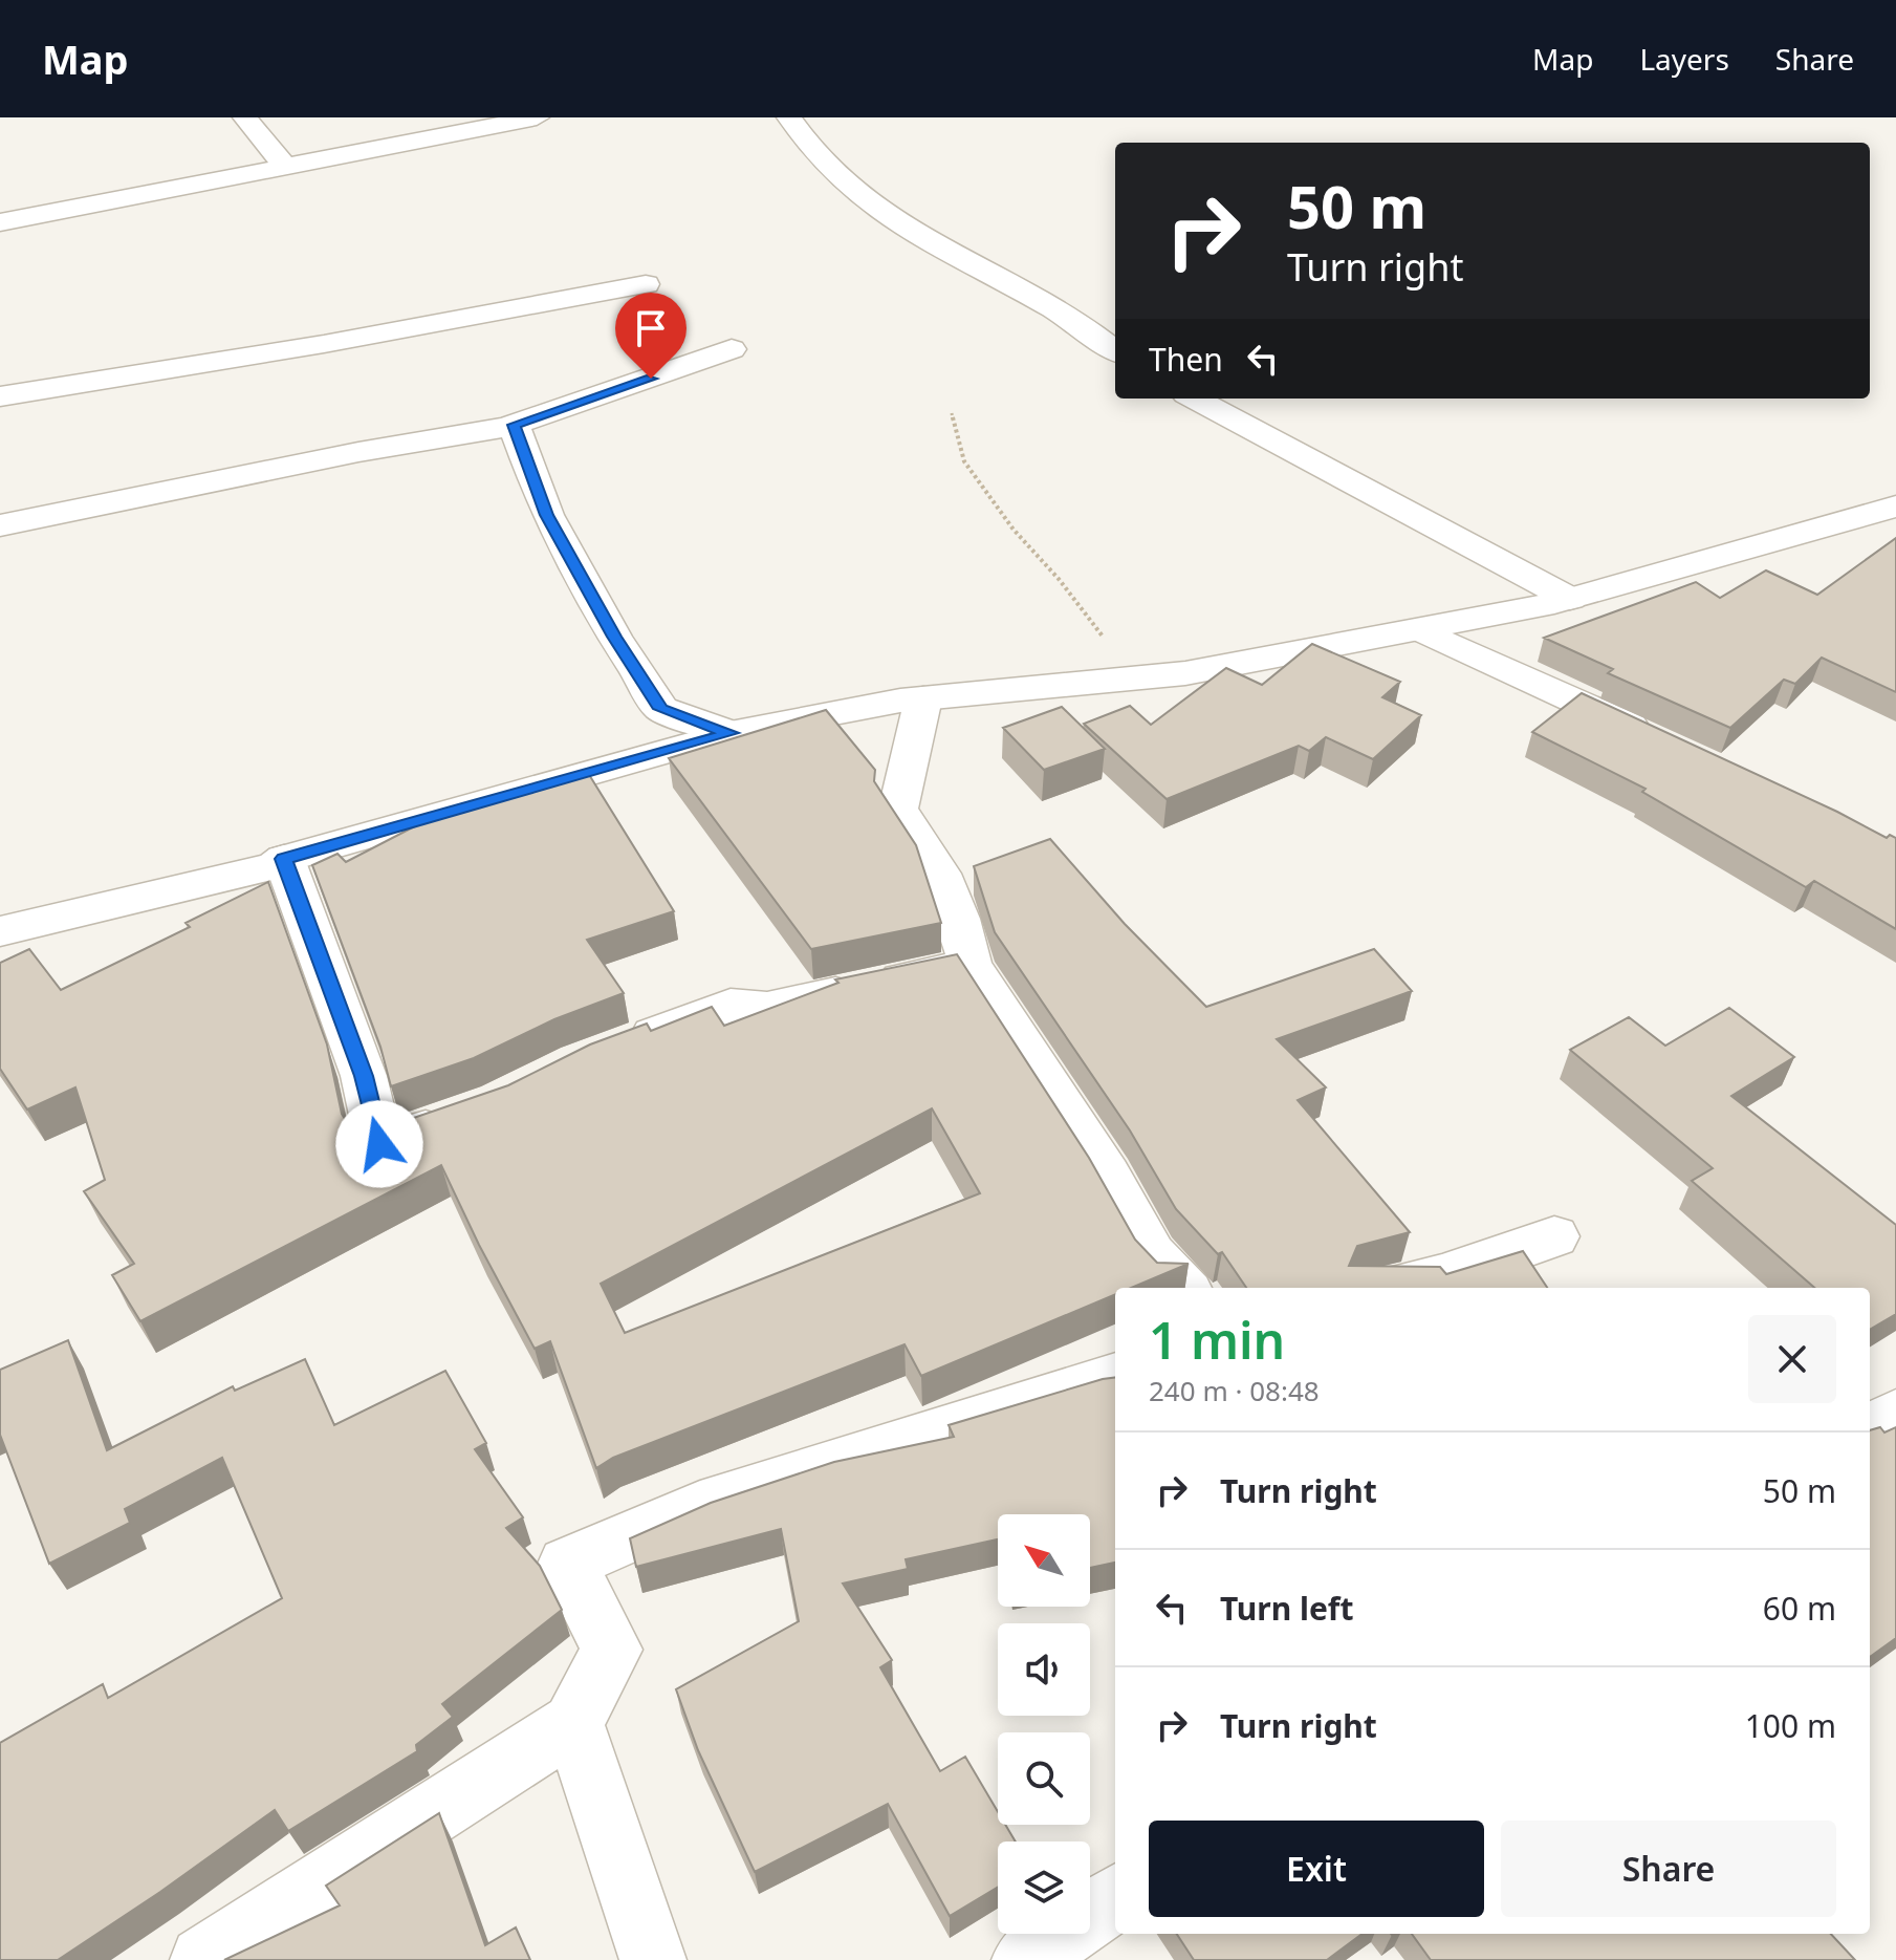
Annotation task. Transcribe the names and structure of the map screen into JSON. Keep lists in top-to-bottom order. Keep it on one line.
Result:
{"north":"top left","page":{"header":"Map","nav":["Map","Layers","Share"],"turn":["50 m","Turn right"],"then":"Then","heading":["1 min","240 m · 08:48"],"list":[{"name":"Turn right","value":"50 m"},{"name":"Turn left","value":"60 m"},{"name":"Turn right","value":"100 m"}],"buttons":["Exit","Share"]}}
